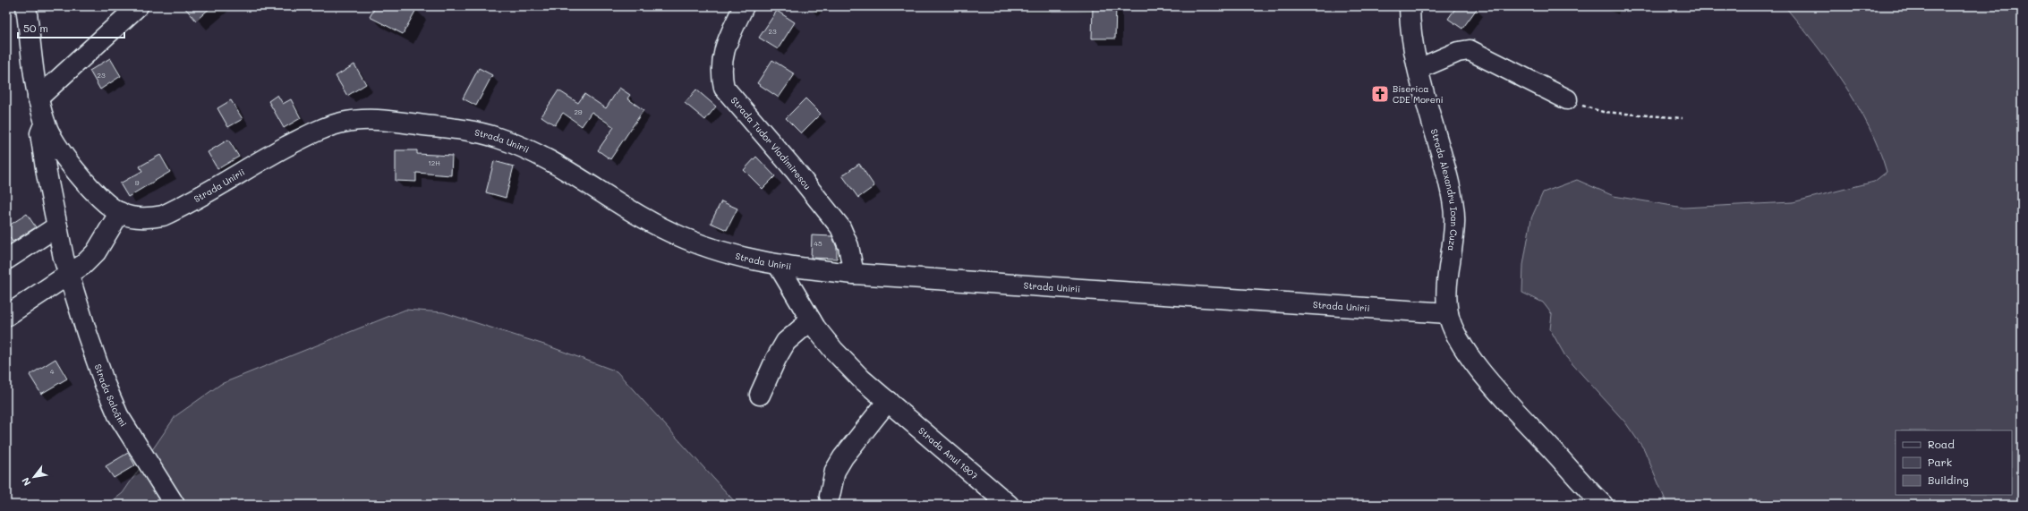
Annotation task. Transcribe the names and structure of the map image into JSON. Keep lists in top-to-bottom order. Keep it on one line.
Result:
{"streets":{"street":["Strada Unirii","Strada Tudor Vladimirescu","Strada Alexandru Ioan Cuza","Strada Salcâmi","Strada Anul 1907"]},"crossings":[["Strada Unirii","Strada Tudor Vladimirescu"],["Strada Unirii","Strada Alexandru Ioan Cuza"],["Strada Unirii","Strada Salcâmi"],["Strada Unirii","Strada Anul 1907"]],"places":{"church":["Biserica CDE Moreni"]},"house_numbers":["23","23","29","12H","9","45","4"],"legend":["Road","Park","Building"],"scale_bar":"50 m","north":"bottom left"}
